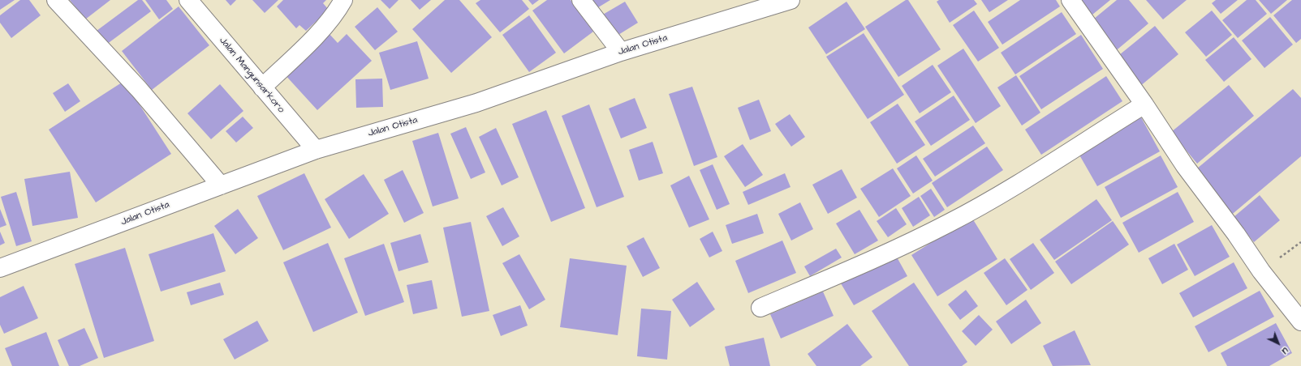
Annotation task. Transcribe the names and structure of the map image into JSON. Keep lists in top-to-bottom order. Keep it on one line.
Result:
{"streets":{"street":["Jalan Otista","Jalan Mangunsarkoro"]},"crossings":[["Jalan Otista","Jalan Mangunsarkoro"]],"north":"bottom right"}
